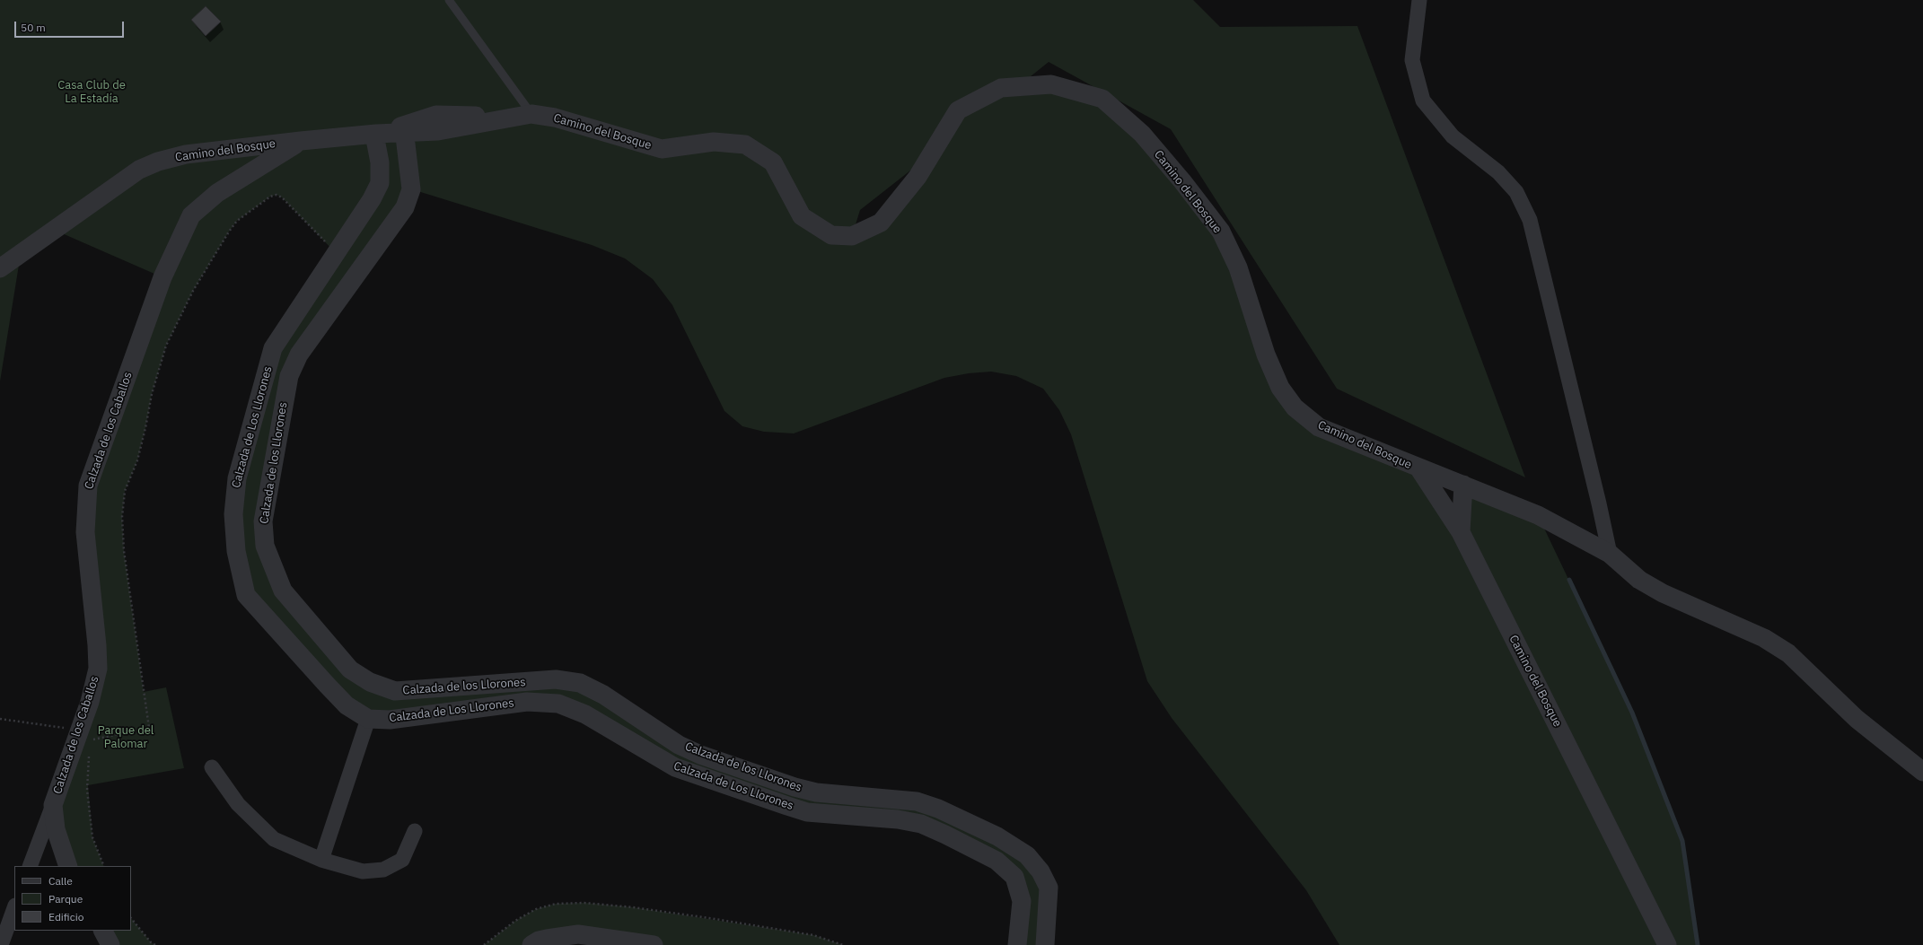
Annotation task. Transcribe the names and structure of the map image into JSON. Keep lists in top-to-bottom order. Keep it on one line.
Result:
{"streets":{"street":["Camino del Bosque","Calzada de Los Llorones","Calzada de los Caballos","Calzada de los Llorones"]},"crossings":[["Camino del Bosque","Calzada de Los Llorones"],["Camino del Bosque","Calzada de los Caballos"],["Camino del Bosque","Calzada de los Llorones"]],"parks":["Casa Club de La Estadía","Parque del Palomar"],"legend":["Calle","Parque","Edificio"],"scale_bar":"50 m"}
